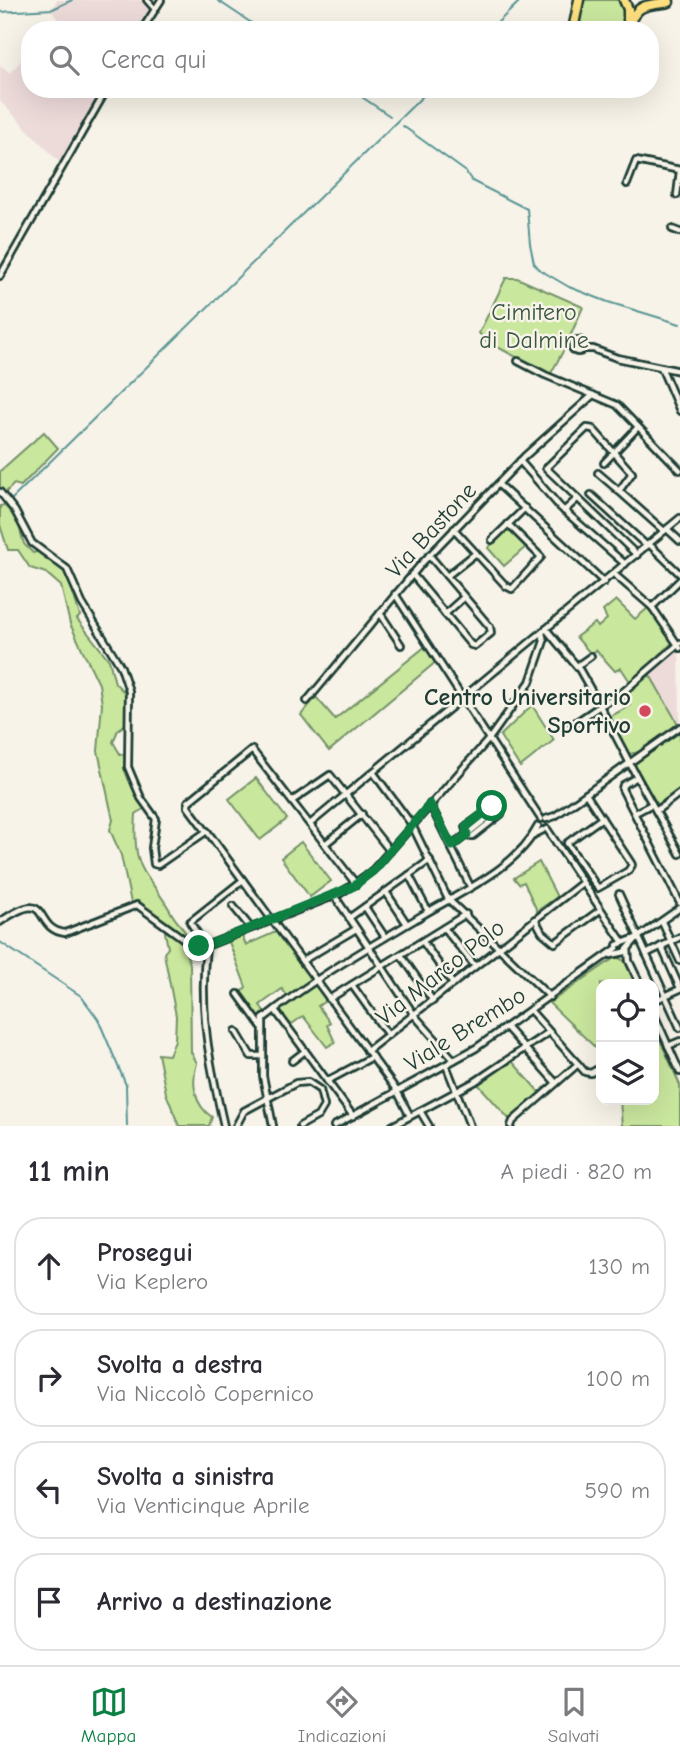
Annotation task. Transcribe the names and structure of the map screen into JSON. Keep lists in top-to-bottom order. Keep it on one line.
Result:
{"streets":{"street":["Via Bastone","Via Marco Polo","Viale Brembo"]},"parks":["Cimitero di Dalmine"],"places":["Centro Universitario Sportivo"],"page":{"search":"Cerca qui","heading":["11 min","A piedi · 820 m"],"list":[["Prosegui","Via Keplero","130 m"],["Svolta a destra","Via Niccolò Copernico","100 m"],["Svolta a sinistra","Via Venticinque Aprile","590 m"],"Arrivo a destinazione"],"nav":["Mappa","Indicazioni","Salvati"]}}
